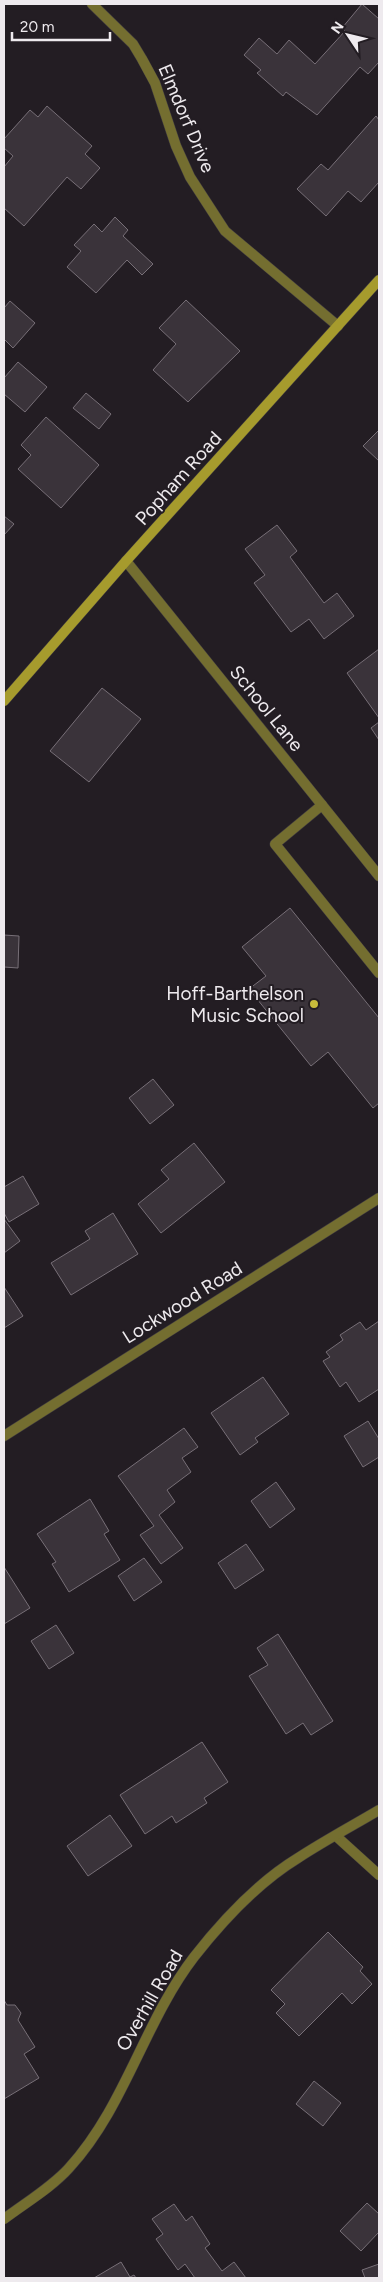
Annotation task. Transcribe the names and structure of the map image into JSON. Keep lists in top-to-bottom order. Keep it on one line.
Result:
{"streets":{"main road":["Popham Road"],"street":["Elmdorf Drive","School Lane","Lockwood Road","Overhill Road"]},"crossings":[["Elmdorf Drive","Popham Road"],["Popham Road","School Lane"]],"places":["Hoff-Barthelson Music School"],"scale_bar":"20 m","north":"top left"}
